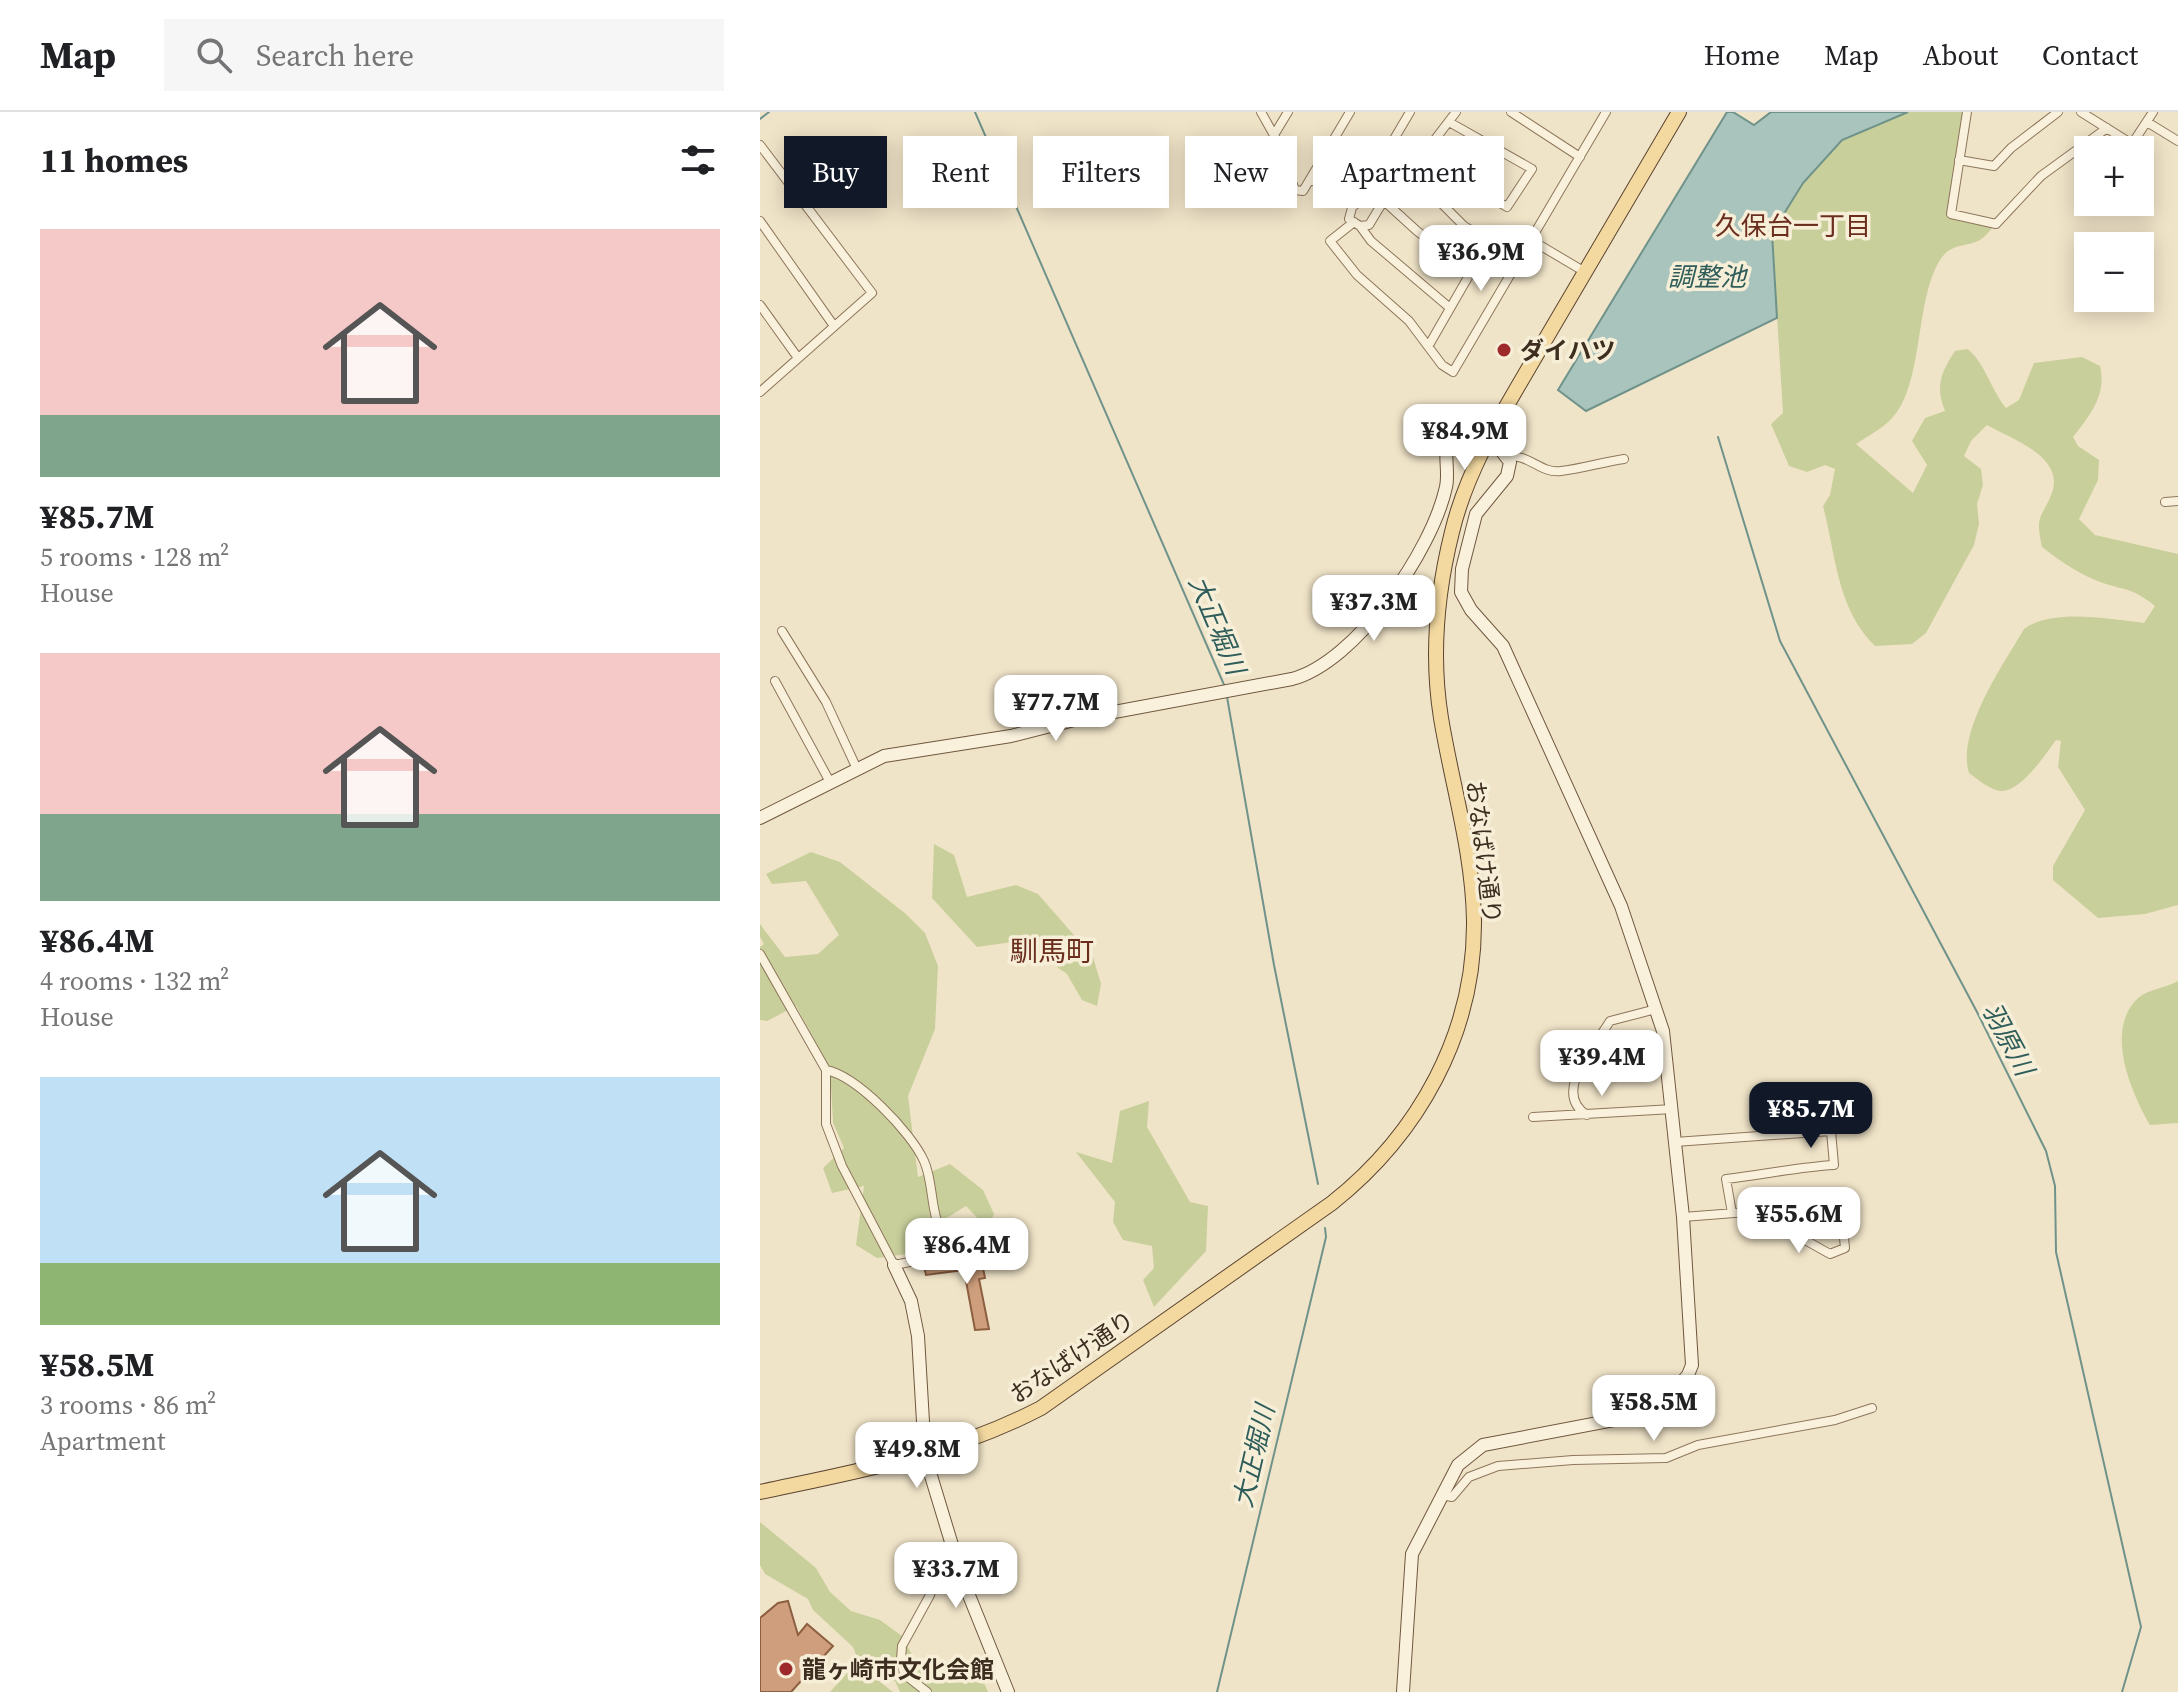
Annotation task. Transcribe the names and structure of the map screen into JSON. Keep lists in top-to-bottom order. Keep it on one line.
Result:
{"streets":{"main road":["おなばけ通り"]},"districts":["久保台一丁目","馴馬町"],"water":["調整池","大正堀川","羽原川"],"places":["ダイハツ","龍ヶ崎市文化会館"],"page":{"header":"Map","search":"Search here","nav":["Home","Map","About","Contact"],"heading":"11 homes","map_buttons":["+","−"],"chip":["Buy","Rent","Filters","New","Apartment"],"list":[{"name":"¥85.7M","note":"5 rooms · 128 m² · House"},{"name":"¥86.4M","note":"4 rooms · 132 m² · House"},{"name":"¥58.5M","note":"3 rooms · 86 m² · Apartment"}],"price":["¥36.9M","¥84.9M","¥37.3M","¥77.7M","¥39.4M","¥85.7M","¥55.6M","¥86.4M","¥58.5M","¥49.8M","¥33.7M"]}}
